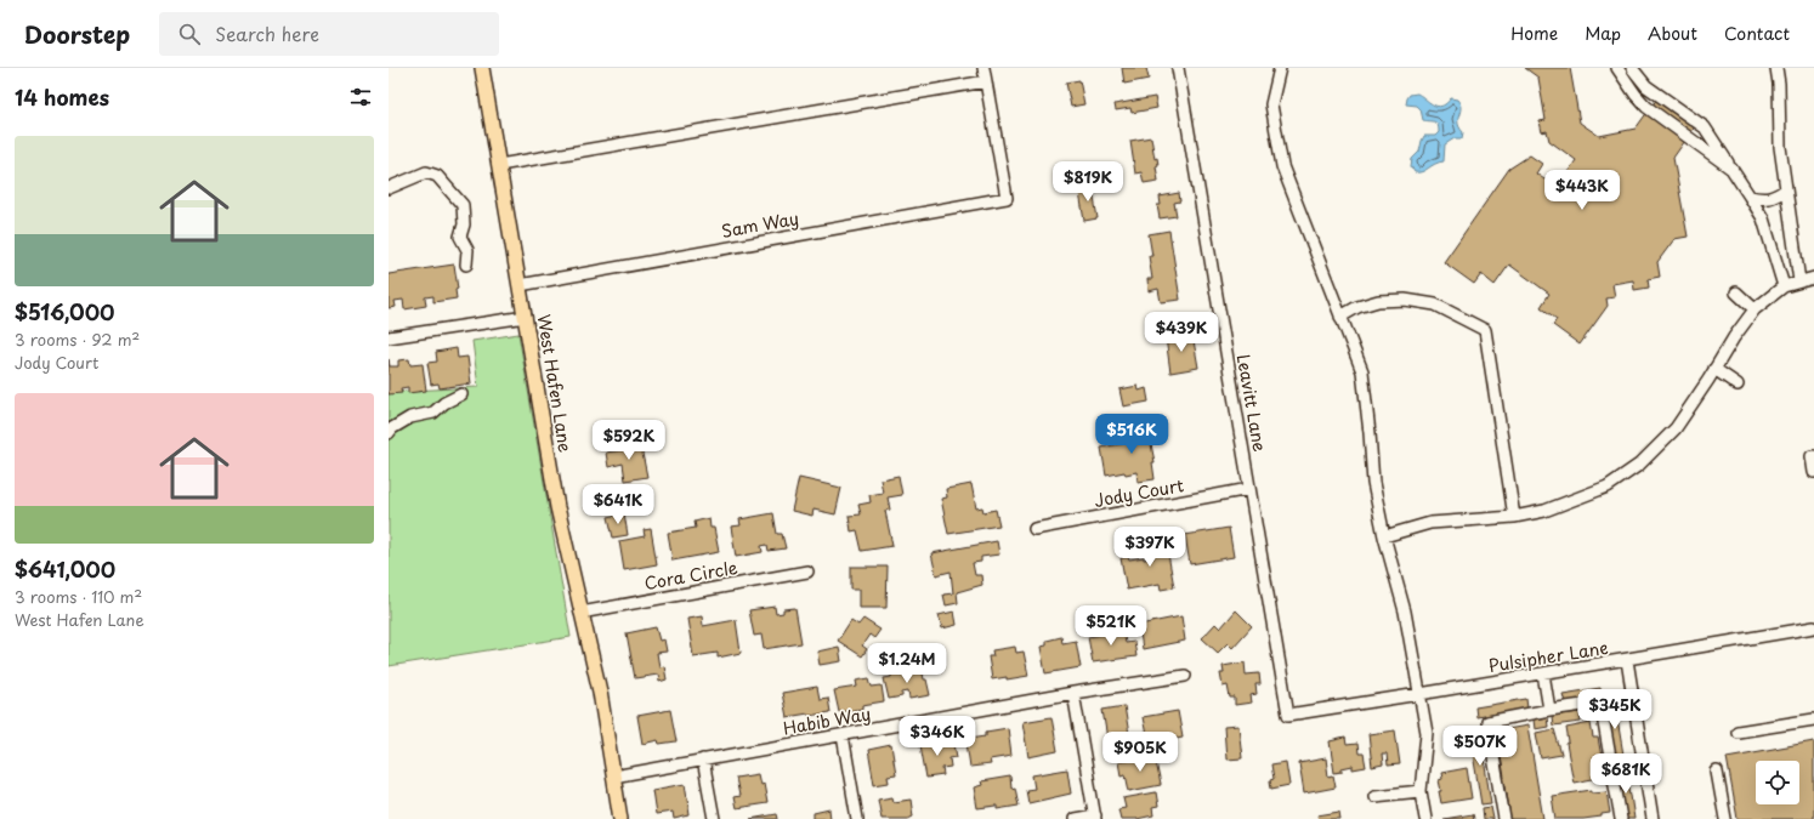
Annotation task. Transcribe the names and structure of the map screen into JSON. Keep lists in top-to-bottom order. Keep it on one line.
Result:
{"streets":{"main road":["West Hafen Lane"],"street":["Sam Way","Leavitt Lane","Jody Court","Cora Circle","Pulsipher Lane","Habib Way"]},"crossings":[["Sam Way","West Hafen Lane"],["West Hafen Lane","Cora Circle"],["West Hafen Lane","Habib Way"],["Leavitt Lane","Jody Court"],["Leavitt Lane","Pulsipher Lane"]],"page":{"header":"Doorstep","search":"Search here","nav":["Home","Map","About","Contact"],"heading":"14 homes","list":[{"name":"$516,000","note":"3 rooms · 92 m² · Jody Court"},{"name":"$641,000","note":"3 rooms · 110 m² · West Hafen Lane"}],"price":["$819K","$443K","$439K","$516K","$592K","$641K","$397K","$521K","$1.24M","$345K","$346K","$507K","$905K","$681K"]}}
